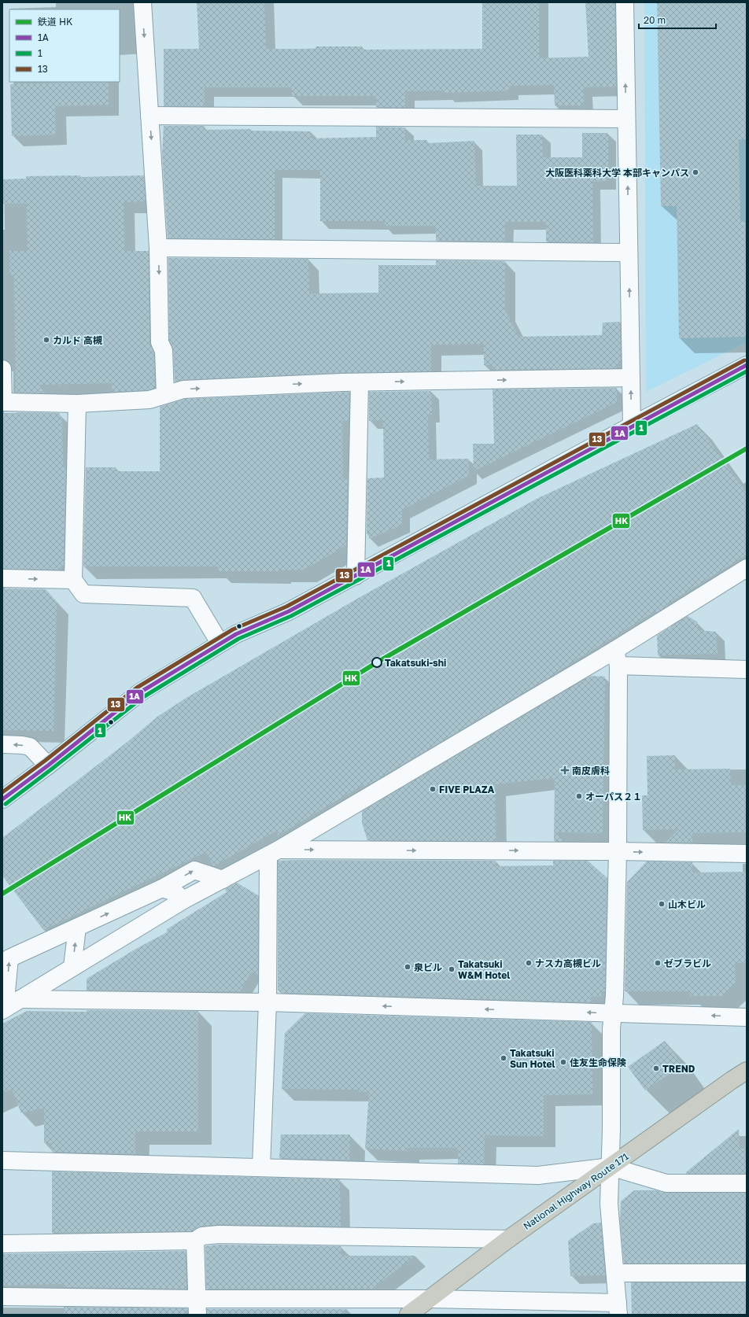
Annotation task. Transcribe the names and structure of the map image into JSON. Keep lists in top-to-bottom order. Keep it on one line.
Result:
{"streets":{"highway":["National Highway Route 171"]},"places":{"other":["大阪医科薬科大学 本部キャンパス","カルド 高槻","Takatsuki-shi","FIVE PLAZA","オーパス２１","山木ビル","ナスカ高槻ビル","ゼブラビル","泉ビル","Takatsuki W&M Hotel","Takatsuki Sun Hotel","住友生命保険","TREND"],"health":["南皮膚科"]},"lines":["transit line 13","transit line 1A","transit line 1","rail line HK"],"legend":["鉄道 HK","1A","1","13"],"scale_bar":"20 m"}
